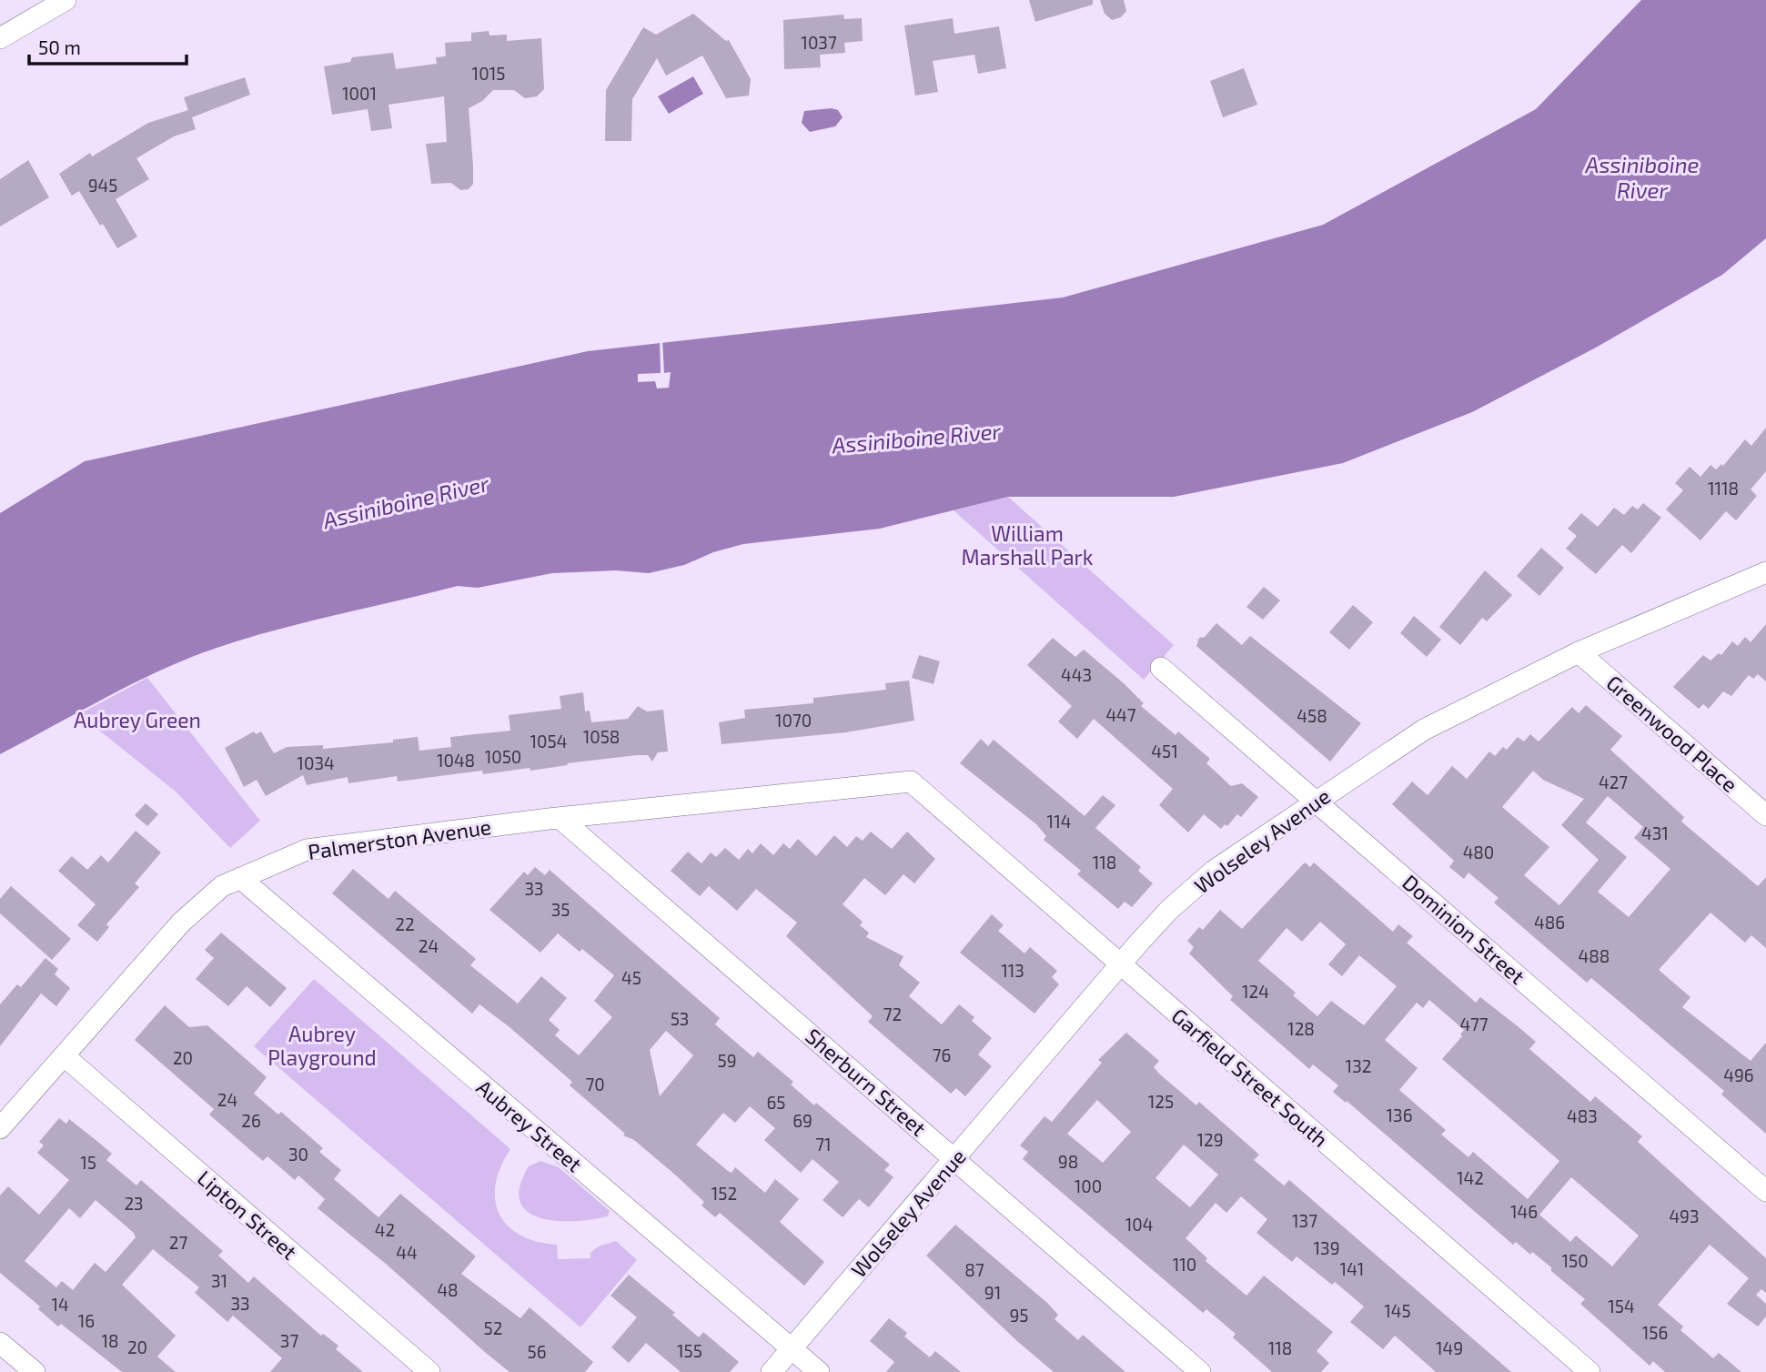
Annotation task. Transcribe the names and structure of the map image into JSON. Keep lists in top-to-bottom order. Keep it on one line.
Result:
{"streets":{"street":["Greenwood Place","Palmerston Avenue","Wolseley Avenue","Dominion Street","Garfield Street South","Sherburn Street","Aubrey Street","Lipton Street"]},"crossings":[["Greenwood Place","Wolseley Avenue"],["Palmerston Avenue","Garfield Street South"],["Palmerston Avenue","Sherburn Street"],["Palmerston Avenue","Aubrey Street"],["Palmerston Avenue","Lipton Street"],["Wolseley Avenue","Dominion Street"],["Wolseley Avenue","Garfield Street South"],["Wolseley Avenue","Sherburn Street"],["Wolseley Avenue","Aubrey Street"]],"water":["Assiniboine River"],"parks":["William Marshall Park","Aubrey Green","Aubrey Playground"],"house_numbers":["1037","1015","1001","945","1118","443","447","458","1070","1058","1054","451","1050","1048","1034","427","114","431","480","118","33","35","486","22","24","488","113","45","124","72","53","477","128","76","20","59","132","496","70","24","125","65","136","483","26","69","129","71","30","98","15","142","100","152","23","146","493","137","104","42","27","139","44","150","110","141","87","31","48","91","33","14","154","145","95","16","52","156","18","37","20","118","149","155","56"],"scale_bar":"50 m"}
